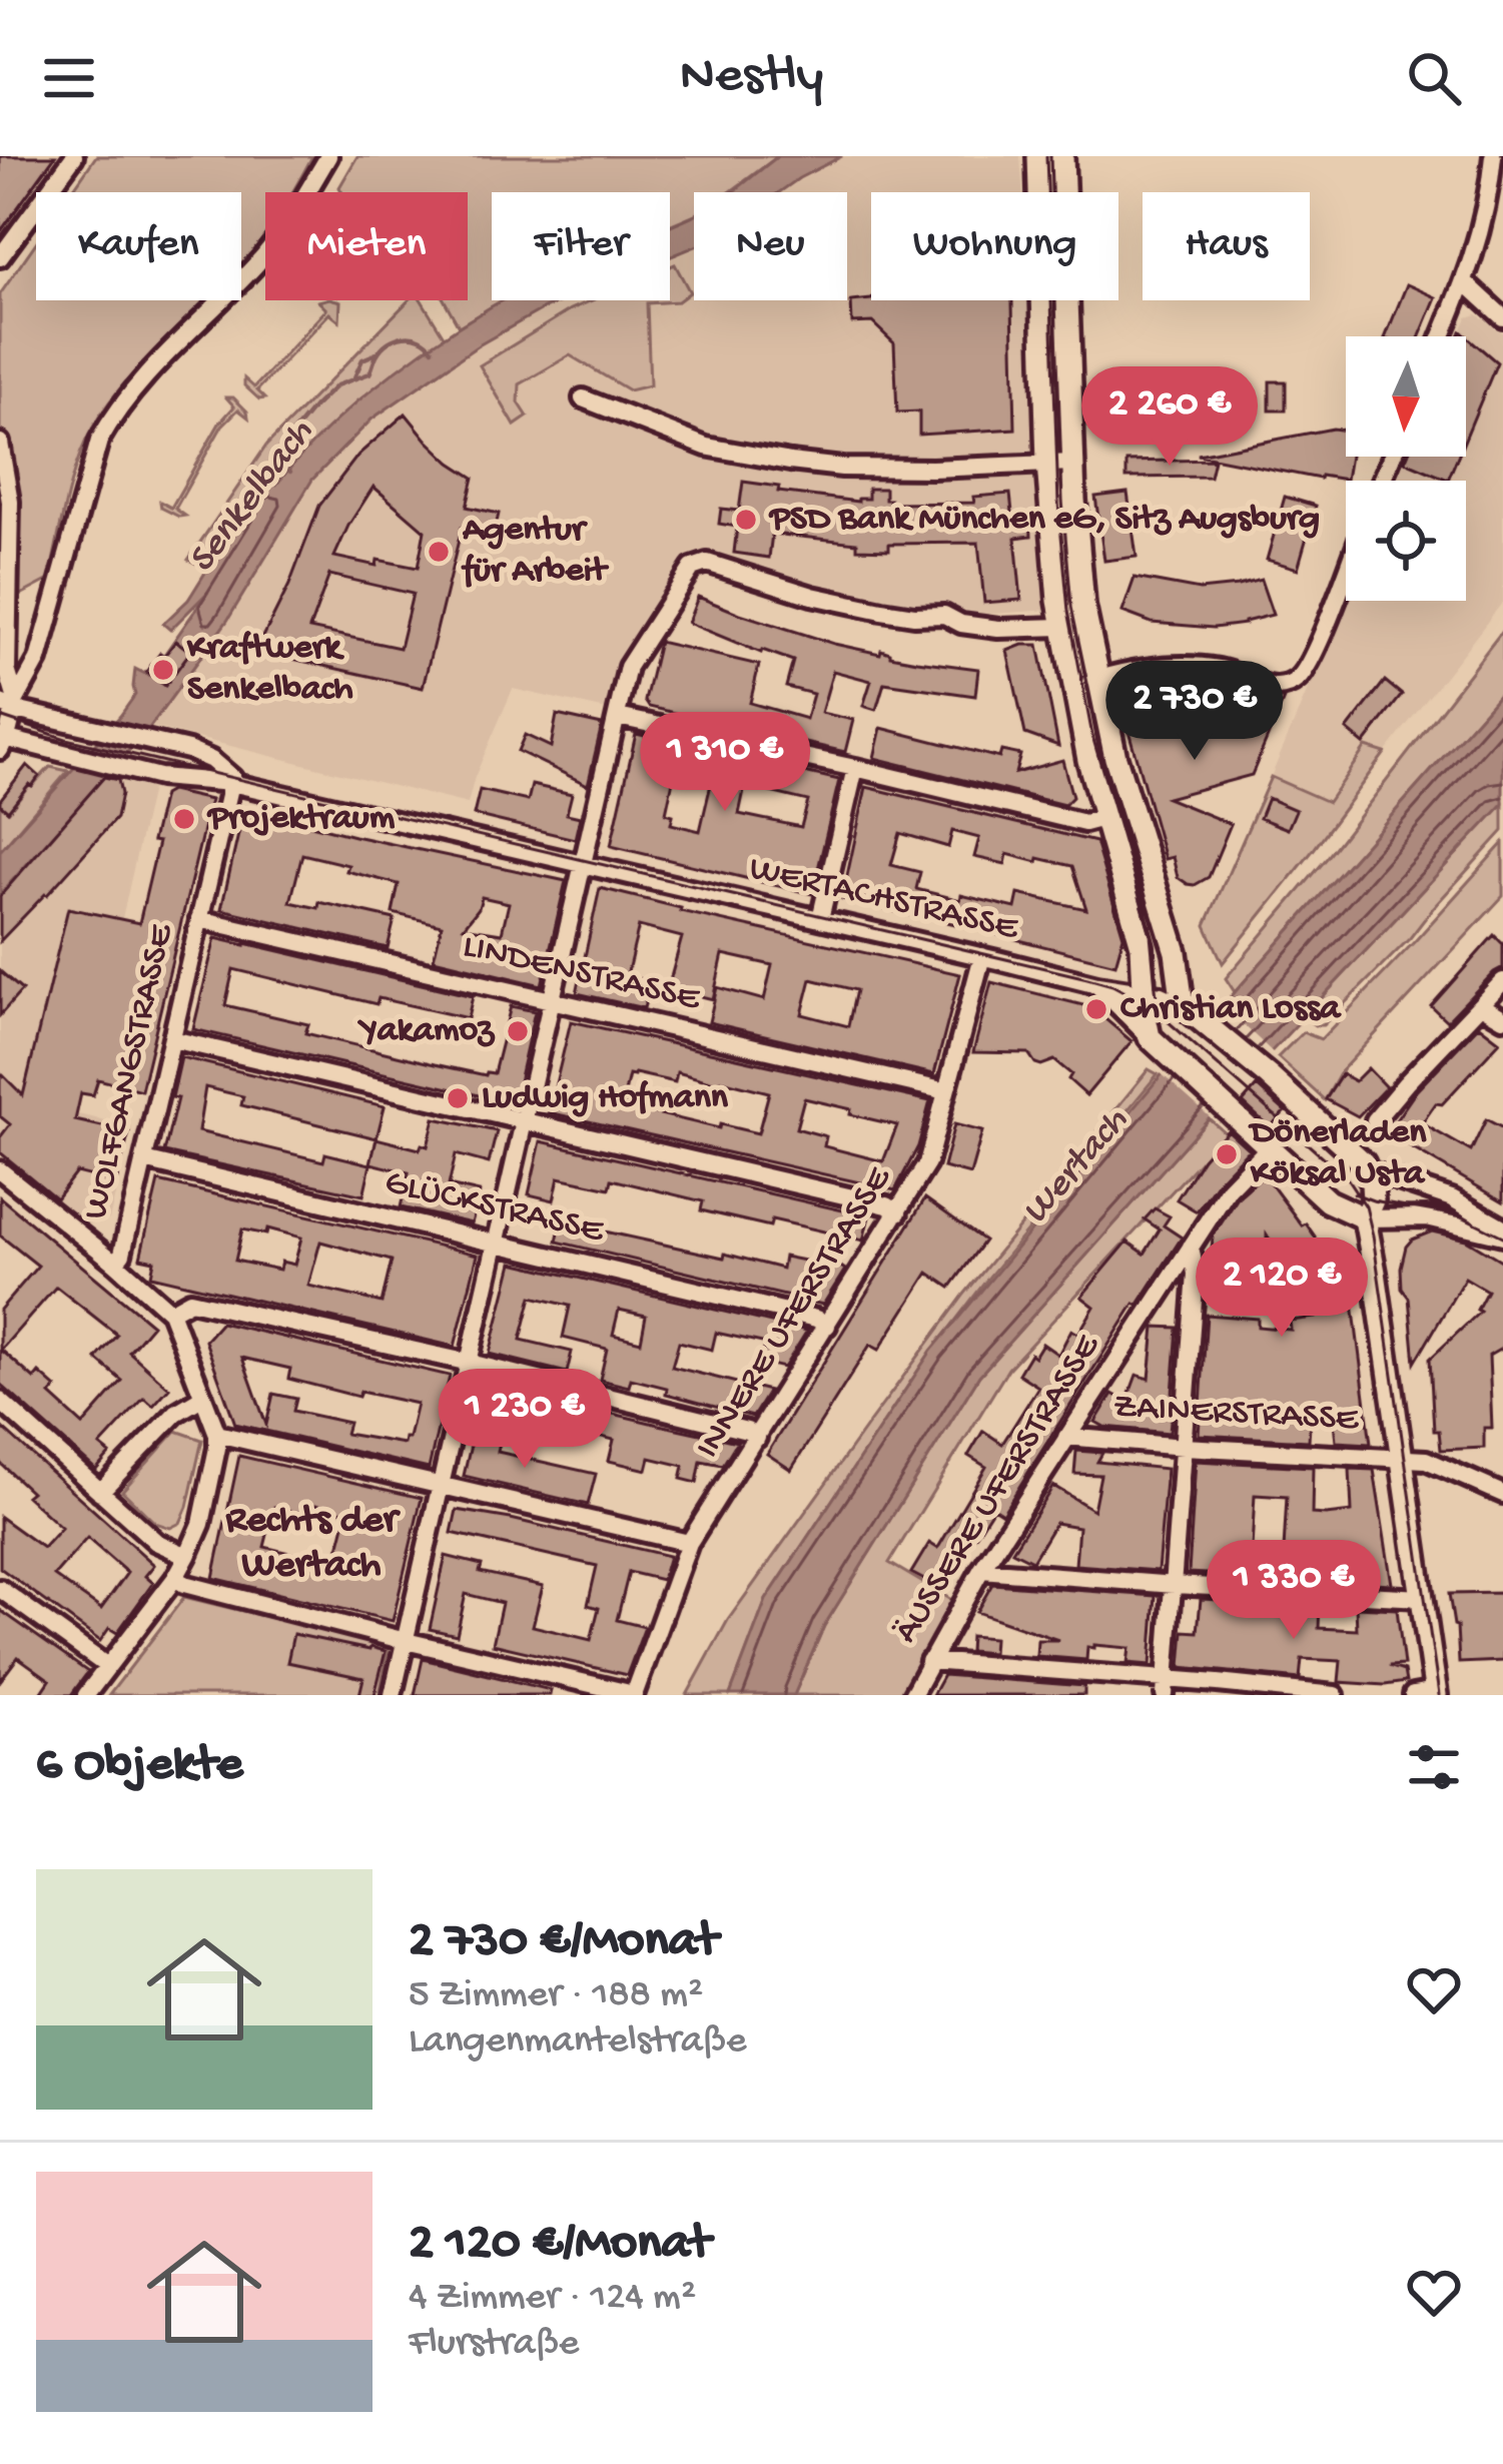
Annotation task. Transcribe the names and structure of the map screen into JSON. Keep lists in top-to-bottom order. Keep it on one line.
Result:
{"streets":{"street":["WERTACHSTRASSE","LINDENSTRASSE","WOLFGANGSTRASSE","GLÜCKSTRASSE","INNERE UFERSTRASSE","ZAINERSTRASSE","ÄUSSERE UFERSTRASSE"]},"crossings":[["WERTACHSTRASSE","WOLFGANGSTRASSE"],["WERTACHSTRASSE","INNERE UFERSTRASSE"],["LINDENSTRASSE","WOLFGANGSTRASSE"],["LINDENSTRASSE","INNERE UFERSTRASSE"],["WOLFGANGSTRASSE","GLÜCKSTRASSE"],["GLÜCKSTRASSE","INNERE UFERSTRASSE"],["ZAINERSTRASSE","ÄUSSERE UFERSTRASSE"]],"districts":["Rechts der Wertach"],"water":["Senkelbach","Wertach"],"places":["PSD Bank München eG, Sitz Augsburg","Agentur für Arbeit","Kraftwerk Senkelbach","Projektraum","Christian Lossa","Yakamoz","Ludwig Hofmann","Dönerladen Köksal Usta"],"north":"bottom","page":{"header":"Nestly","chip":["Kaufen","Mieten","Filter","Neu","Wohnung","Haus"],"price":["2 260 €","2 730 €","1 310 €","2 120 €","1 230 €","1 330 €"],"heading":"6 Objekte","list":[{"name":"2 730 €/Monat","note":"5 Zimmer · 188 m² · Langenmantelstraße"},{"name":"2 120 €/Monat","note":"4 Zimmer · 124 m² · Flurstraße"}]}}
